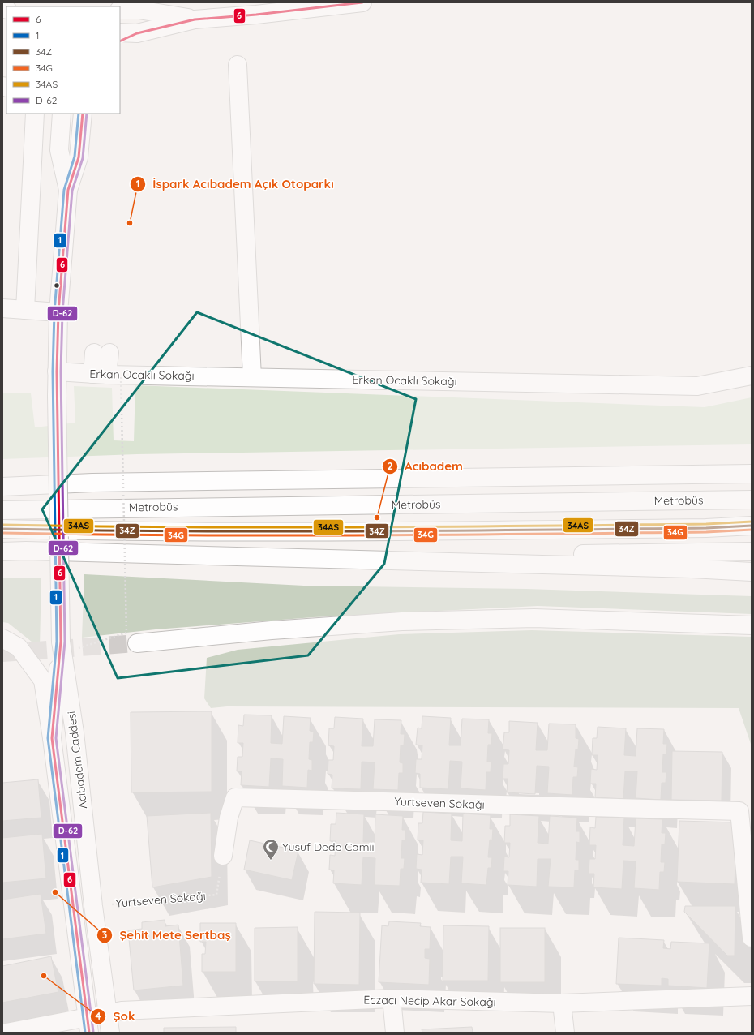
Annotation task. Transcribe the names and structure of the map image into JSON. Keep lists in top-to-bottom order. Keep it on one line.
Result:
{"streets":{"main road":["Erkan Ocaklı Sokağı","Metrobüs","Acıbadem Caddesi","Yurtseven Sokağı","Eczacı Necip Akar Sokağı"]},"crossings":[["Erkan Ocaklı Sokağı","Acıbadem Caddesi"],["Acıbadem Caddesi","Yurtseven Sokağı"],["Acıbadem Caddesi","Eczacı Necip Akar Sokağı"]],"places":{"other":["İspark Acıbadem Açık Otoparkı","Acıbadem","Şehit Mete Sertbaş","Şok"],"mosque":["Yusuf Dede Camii"]},"lines":["transit line 6","transit line 1","transit line D-62","transit line 34AS","transit line 34Z","transit line 34G"],"legend":["6","1","34Z","34G","34AS","D-62"]}
